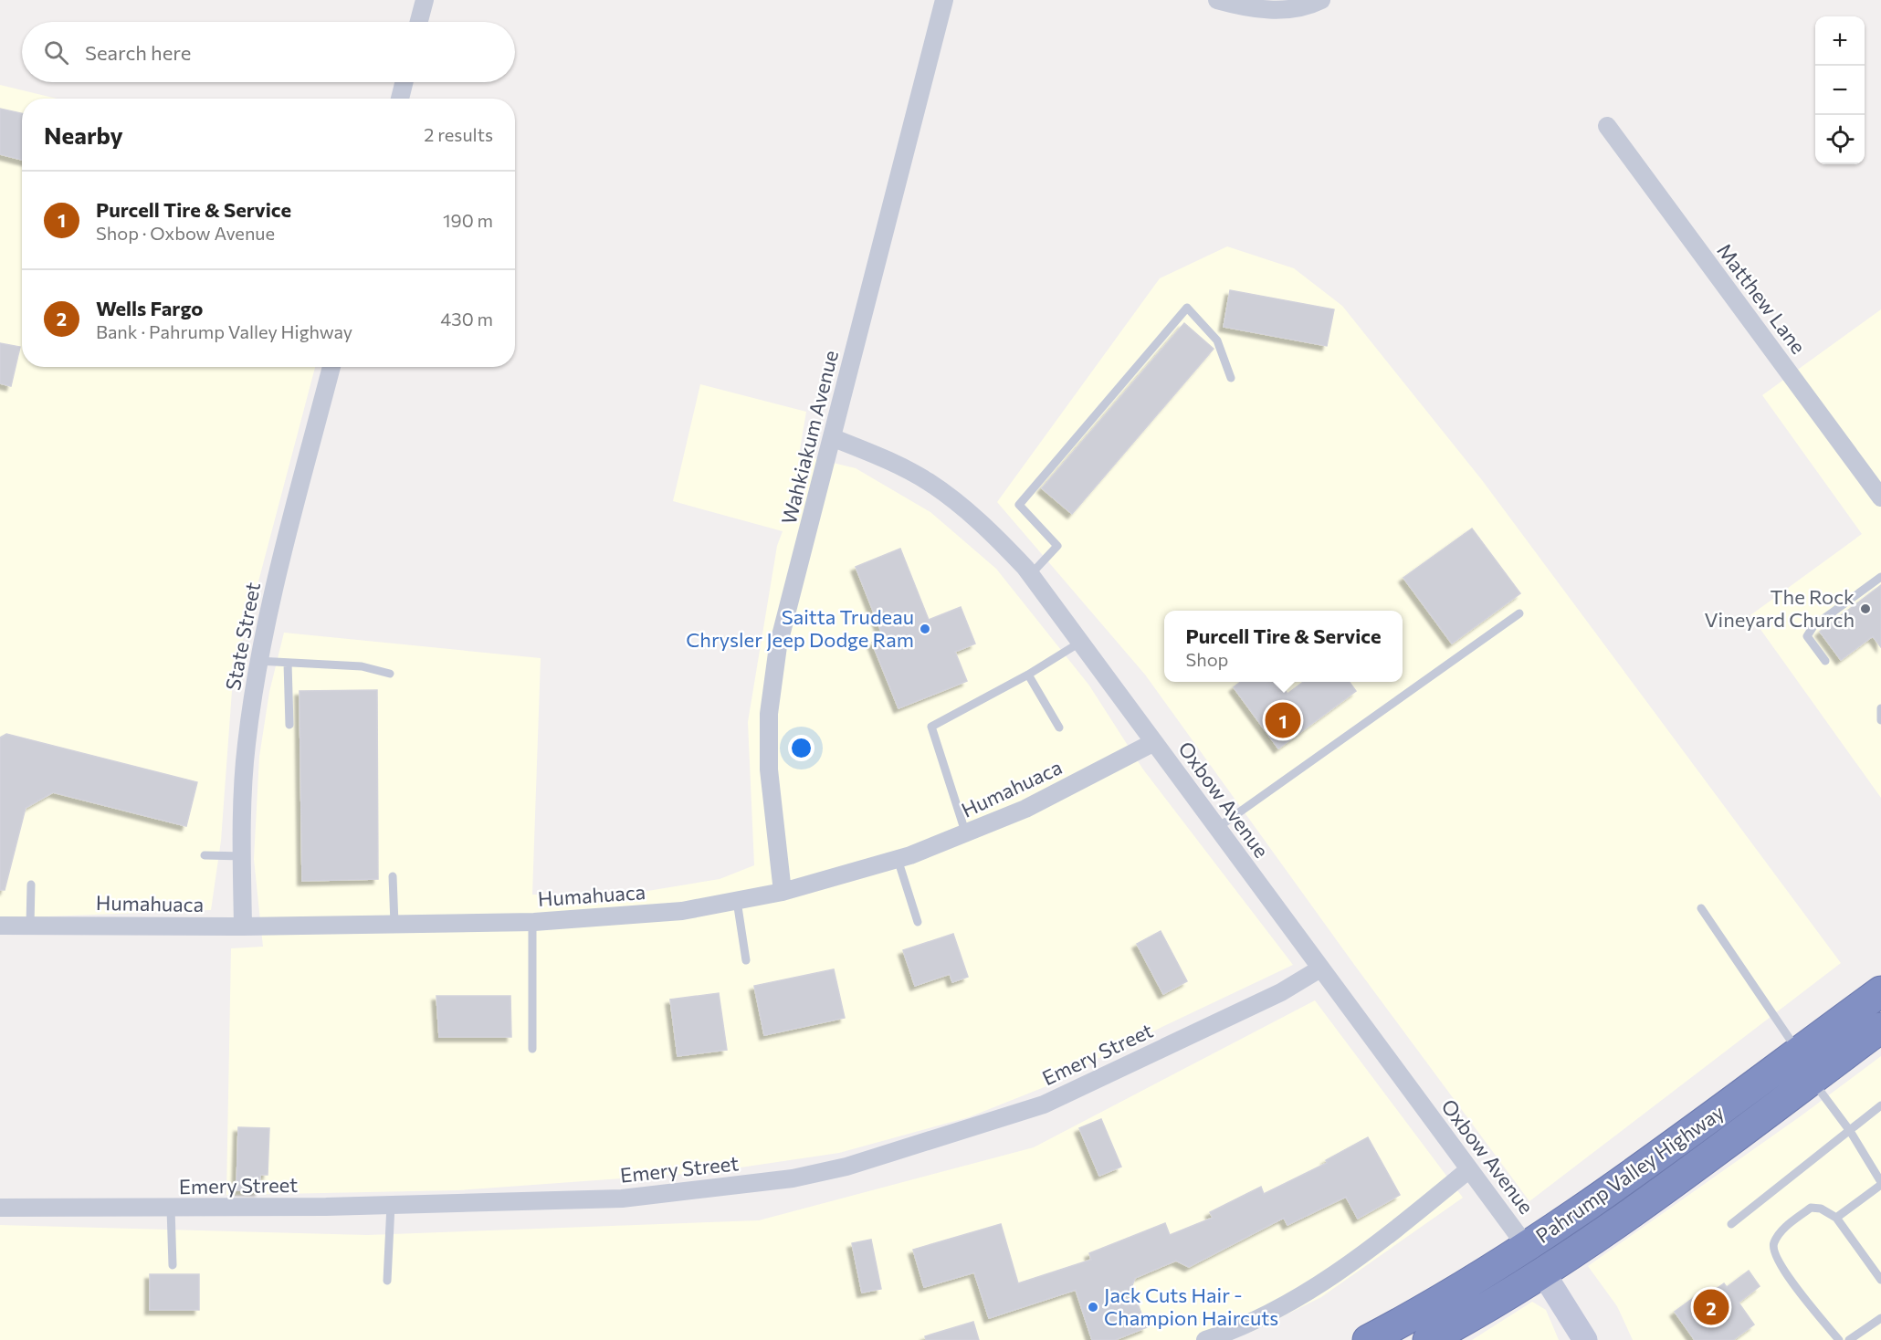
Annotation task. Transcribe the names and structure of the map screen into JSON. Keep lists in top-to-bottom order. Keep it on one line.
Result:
{"streets":{"highway":["Pahrump Valley Highway"],"street":["Matthew Lane","Wahkiakum Avenue","State Street","Humahuaca","Oxbow Avenue","Emery Street"]},"crossings":[["Wahkiakum Avenue","Humahuaca"],["Wahkiakum Avenue","Oxbow Avenue"],["State Street","Humahuaca"],["Humahuaca","Oxbow Avenue"],["Oxbow Avenue","Emery Street"],["Oxbow Avenue","Pahrump Valley Highway"]],"places":["The Rock Vineyard Church","Saitta Trudeau Chrysler Jeep Dodge Ram","Jack Cuts Hair - Champion Haircuts"],"page":{"map_buttons":["+","−"],"search":"Search here","heading":["Nearby","2 results"],"list":[{"mark":"1","name":"Purcell Tire & Service","note":"Shop · Oxbow Avenue","value":"190 m"},{"mark":"2","name":"Wells Fargo","note":"Bank · Pahrump Valley Highway","value":"430 m"}],"popup":["Purcell Tire & Service","Shop"],"pins":["1","2"]}}
